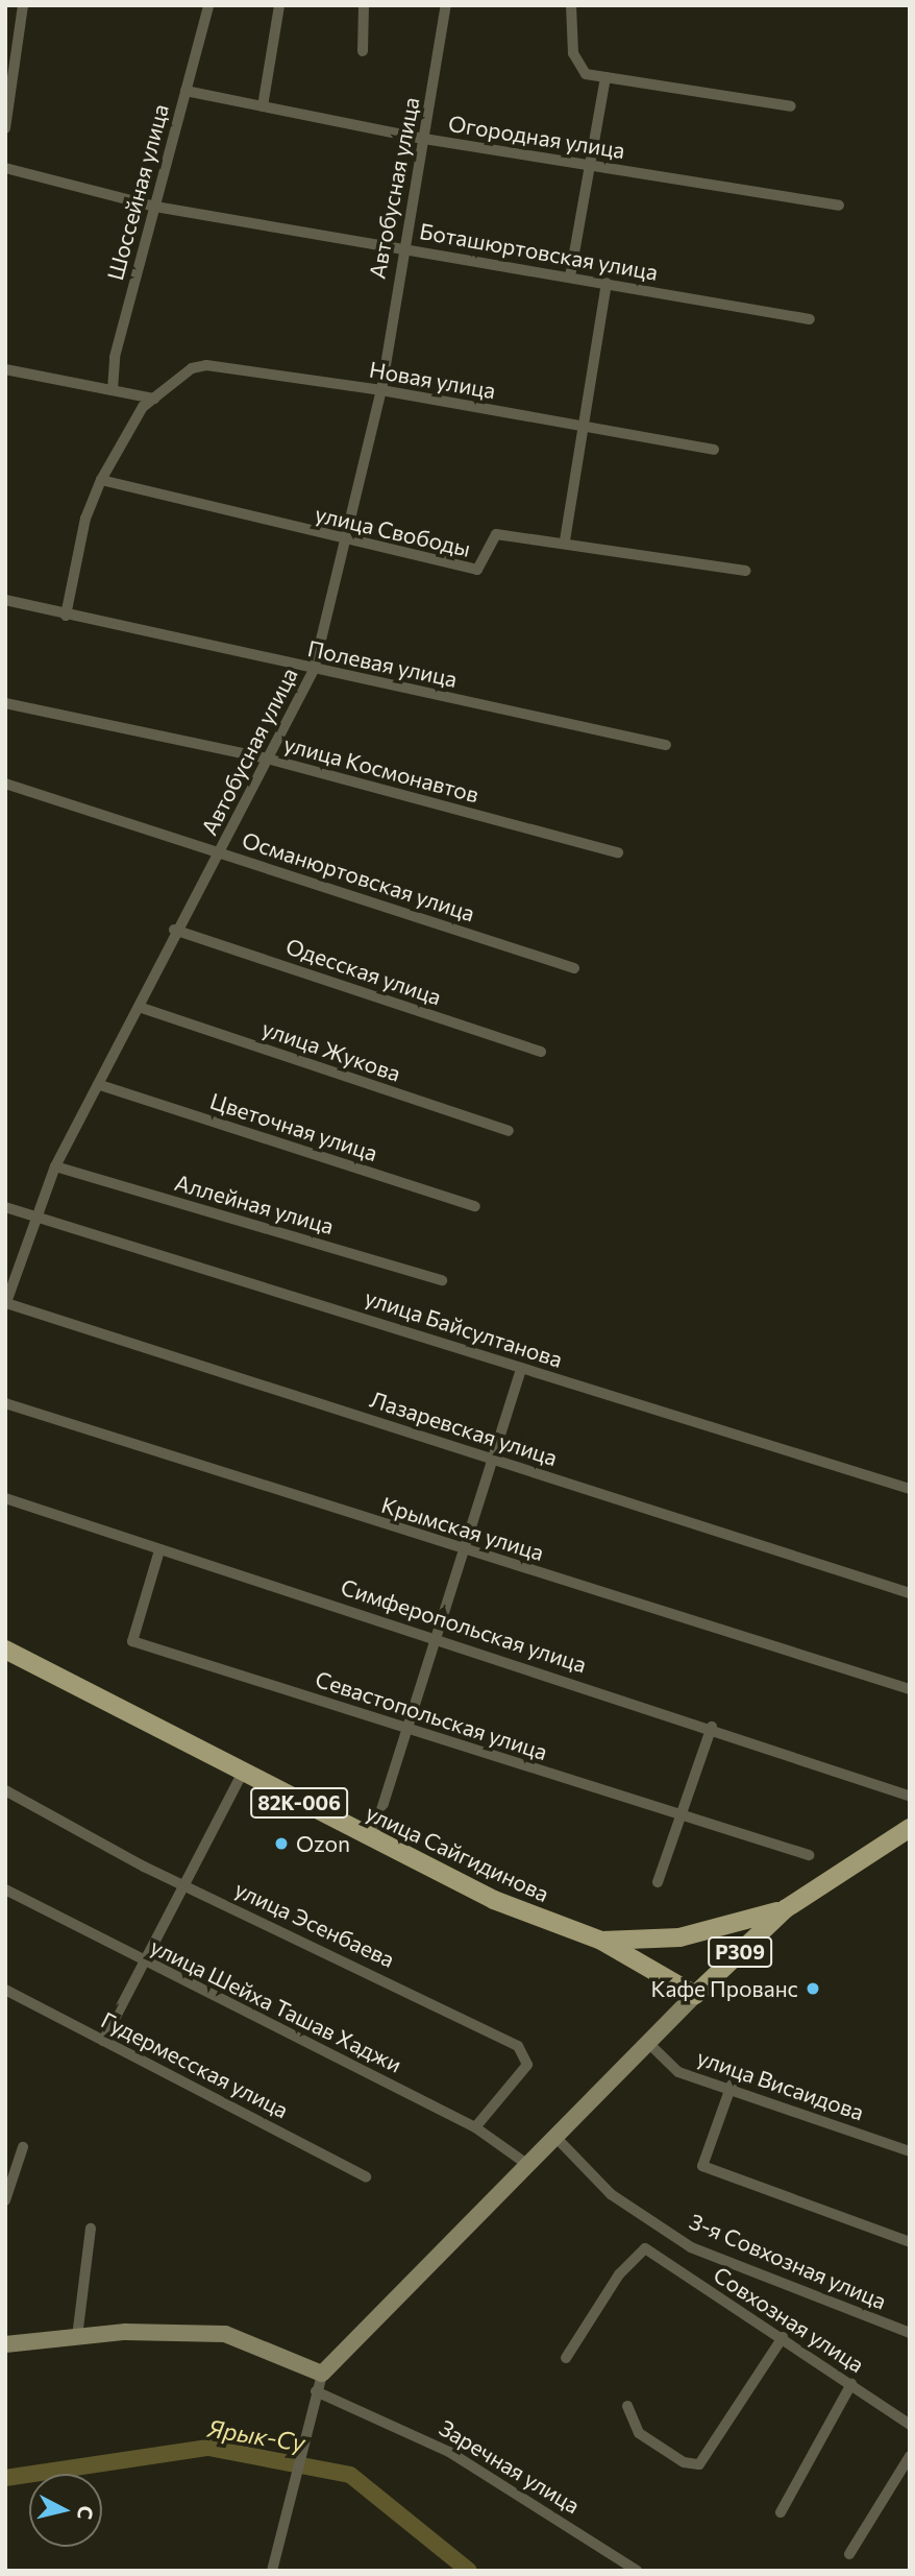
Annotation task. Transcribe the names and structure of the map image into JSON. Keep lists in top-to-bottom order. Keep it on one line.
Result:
{"streets":{"main road":["82К-006","улица Сайгидинова","Р309"],"street":["Огородная улица","Автобусная улица","Шоссейная улица","Боташюртовская улица","Новая улица","улица Свободы","Полевая улица","улица Космонавтов","Османюртовская улица","Одесская улица","улица Жукова","Цветочная улица","Аллейная улица","улица Байсултанова","Лазаревская улица","Крымская улица","Симферопольская улица","Севастопольская улица","улица Эсенбаева","улица Шейха Ташав Хаджи","Гудермесская улица","улица Висаидова","3-я Совхозная улица","Совхозная улица","Заречная улица"]},"crossings":[["Огородная улица","Автобусная улица"],["Огородная улица","Шоссейная улица"],["Автобусная улица","Боташюртовская улица"],["Автобусная улица","Новая улица"],["Автобусная улица","улица Свободы"],["Автобусная улица","Полевая улица"],["Автобусная улица","улица Космонавтов"],["Автобусная улица","Османюртовская улица"],["Автобусная улица","Одесская улица"],["Автобусная улица","улица Жукова"],["Автобусная улица","Цветочная улица"],["Автобусная улица","Аллейная улица"],["Автобусная улица","улица Байсултанова"],["Автобусная улица","Лазаревская улица"],["Шоссейная улица","Боташюртовская улица"],["Новая улица","улица Свободы"],["Новая улица","Полевая улица"],["Симферопольская улица","Севастопольская улица"],["82К-006","улица Сайгидинова"],["82К-006","Р309"],["улица Сайгидинова","Р309"],["улица Эсенбаева","улица Шейха Ташав Хаджи"]],"water":["Ярык-Су"],"places":["Ozon","Кафе Прованс"],"north":"right"}
